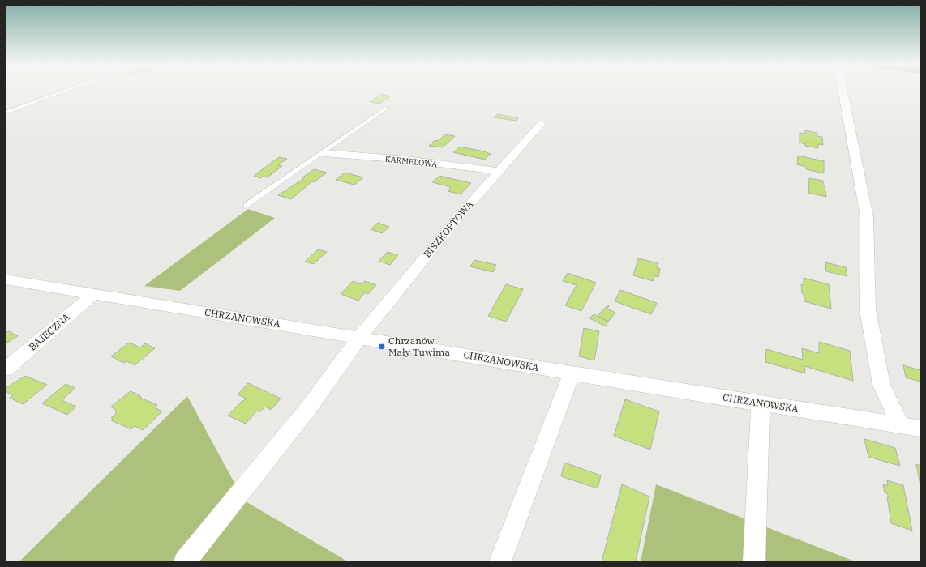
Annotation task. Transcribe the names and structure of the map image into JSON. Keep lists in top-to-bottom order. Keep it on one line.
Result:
{"streets":{"street":["KARMELOWA","BISZKOPTOWA","CHRZANOWSKA","BAJECZNA"]},"crossings":[["KARMELOWA","BISZKOPTOWA"],["BISZKOPTOWA","CHRZANOWSKA"],["CHRZANOWSKA","BAJECZNA"]],"places":{"transit":["Chrzanów Mały Tuwima"]}}
